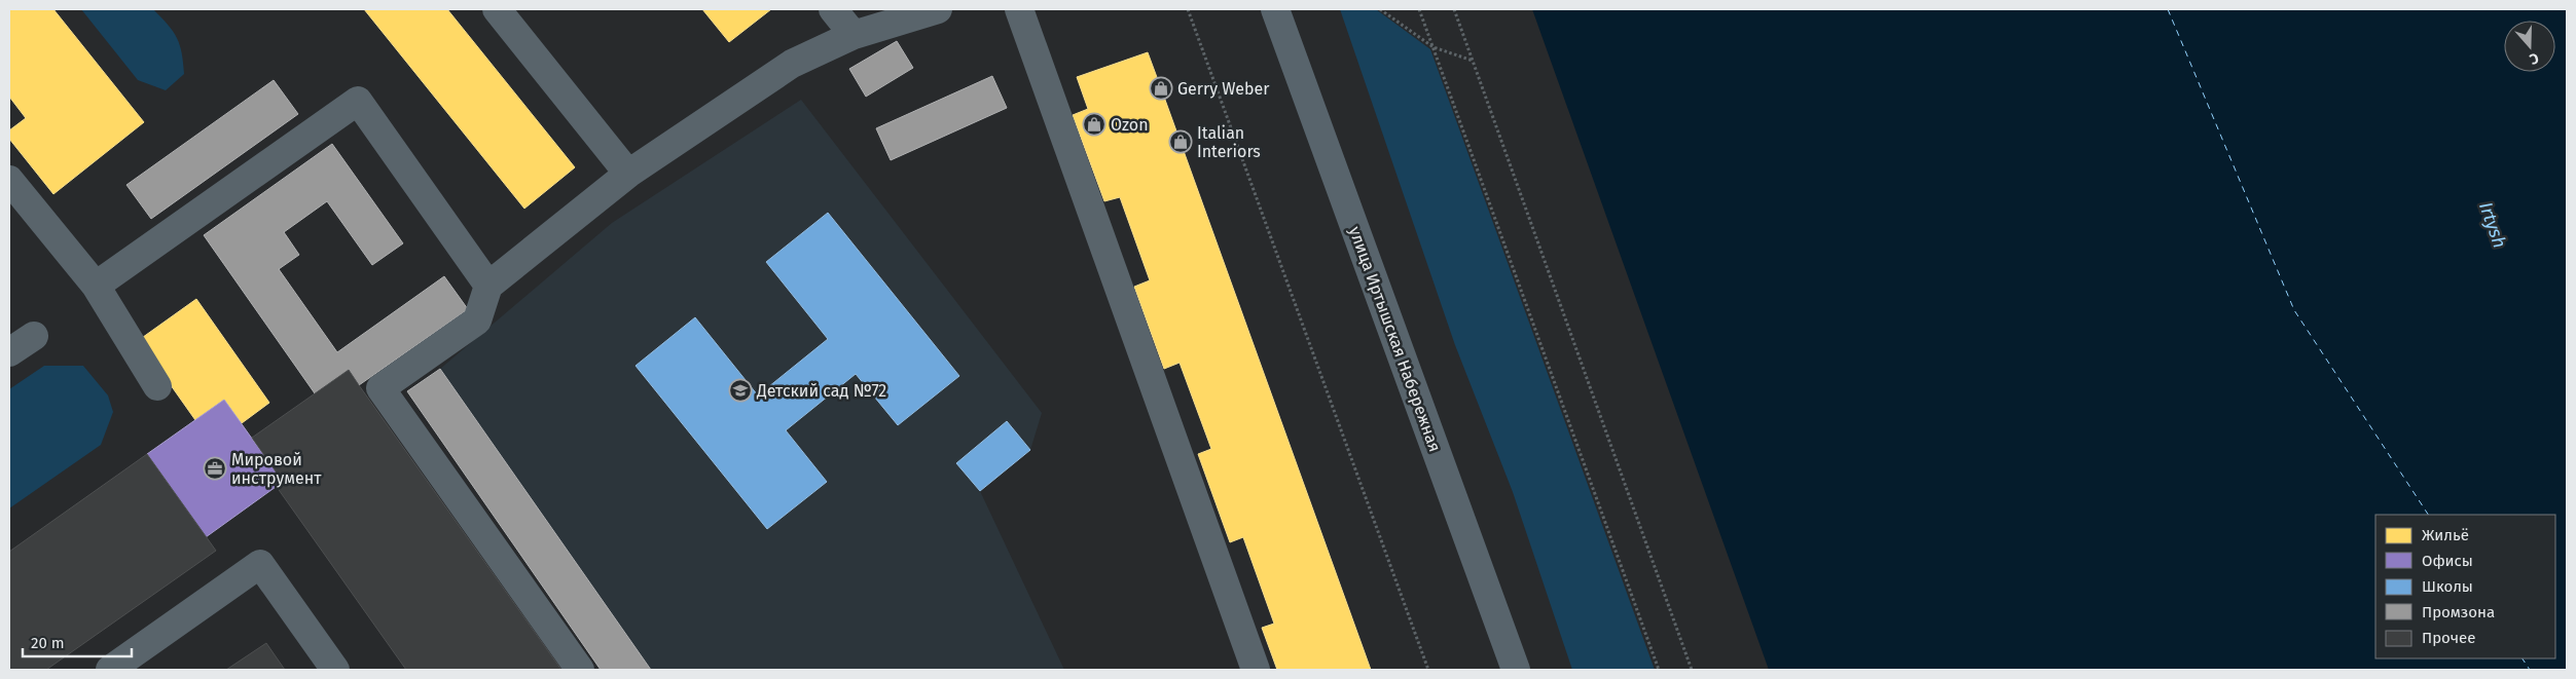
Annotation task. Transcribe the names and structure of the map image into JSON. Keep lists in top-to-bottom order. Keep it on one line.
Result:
{"streets":{"main road":["улица Иртышская Набережная"]},"water":["Irtysh"],"places":{"shop":["Gerry Weber","Ozon","Italian Interiors"],"school or university":["Детский сад №72"],"office":["Мировой инструмент"]},"legend":["Жильё","Офисы","Школы","Промзона","Прочее"],"scale_bar":"20 m","north":"bottom"}
